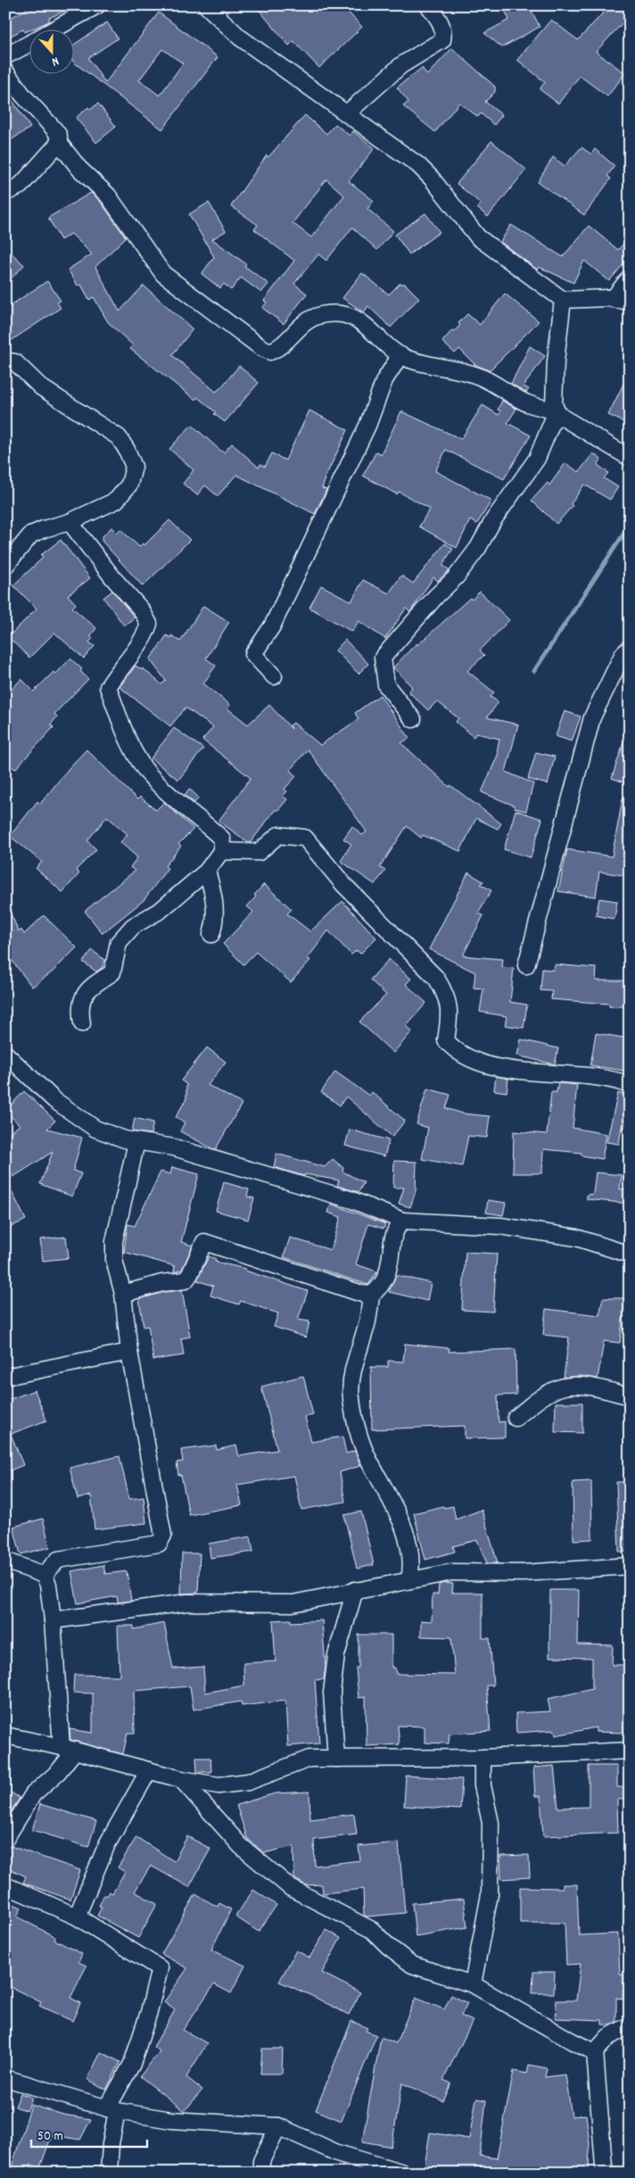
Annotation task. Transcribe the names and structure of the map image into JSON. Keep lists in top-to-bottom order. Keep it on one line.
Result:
{"scale_bar":"50 m","north":"bottom"}
